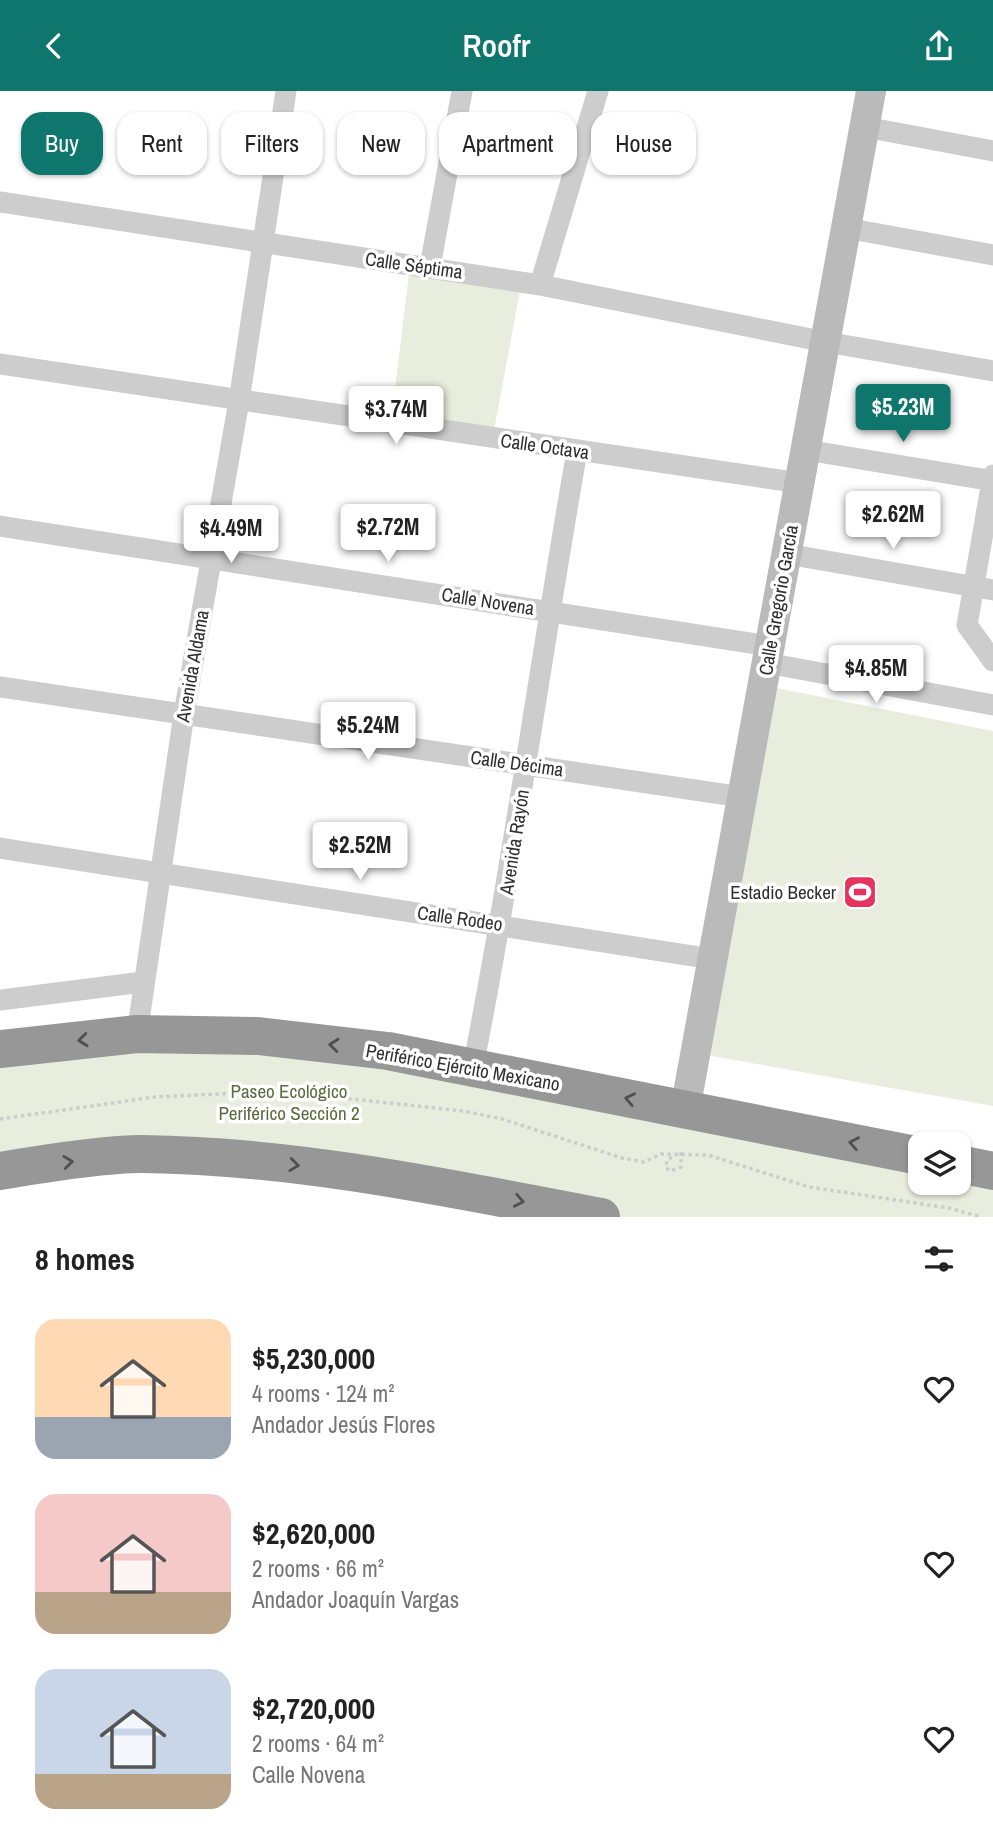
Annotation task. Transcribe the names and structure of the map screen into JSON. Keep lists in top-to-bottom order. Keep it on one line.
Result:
{"streets":{"highway":["Periférico Ejército Mexicano"],"street":["Calle Séptima","Calle Octava","Calle Gregorio García","Calle Novena","Avenida Aldama","Calle Décima","Avenida Rayón","Calle Rodeo"]},"crossings":[["Calle Séptima","Calle Gregorio García"],["Calle Séptima","Avenida Aldama"],["Calle Octava","Calle Gregorio García"],["Calle Octava","Avenida Aldama"],["Calle Octava","Avenida Rayón"],["Calle Gregorio García","Calle Novena"],["Calle Gregorio García","Calle Décima"],["Calle Gregorio García","Calle Rodeo"],["Calle Gregorio García","Periférico Ejército Mexicano"],["Calle Novena","Avenida Aldama"],["Calle Novena","Avenida Rayón"],["Avenida Aldama","Calle Décima"],["Avenida Aldama","Calle Rodeo"],["Avenida Aldama","Periférico Ejército Mexicano"],["Calle Décima","Avenida Rayón"],["Avenida Rayón","Calle Rodeo"],["Avenida Rayón","Periférico Ejército Mexicano"]],"parks":["Paseo Ecológico Periférico Sección 2"],"places":{"sports":["Estadio Becker"]},"page":{"header":"Roofr","chip":["Buy","Rent","Filters","New","Apartment","House"],"price":["$5.23M","$3.74M","$2.62M","$2.72M","$4.49M","$4.85M","$5.24M","$2.52M"],"heading":"8 homes","list":[{"name":"$5,230,000","note":"4 rooms · 124 m² · Andador Jesús Flores"},{"name":"$2,620,000","note":"2 rooms · 66 m² · Andador Joaquín Vargas"},{"name":"$2,720,000","note":"2 rooms · 64 m² · Calle Novena"}]}}
